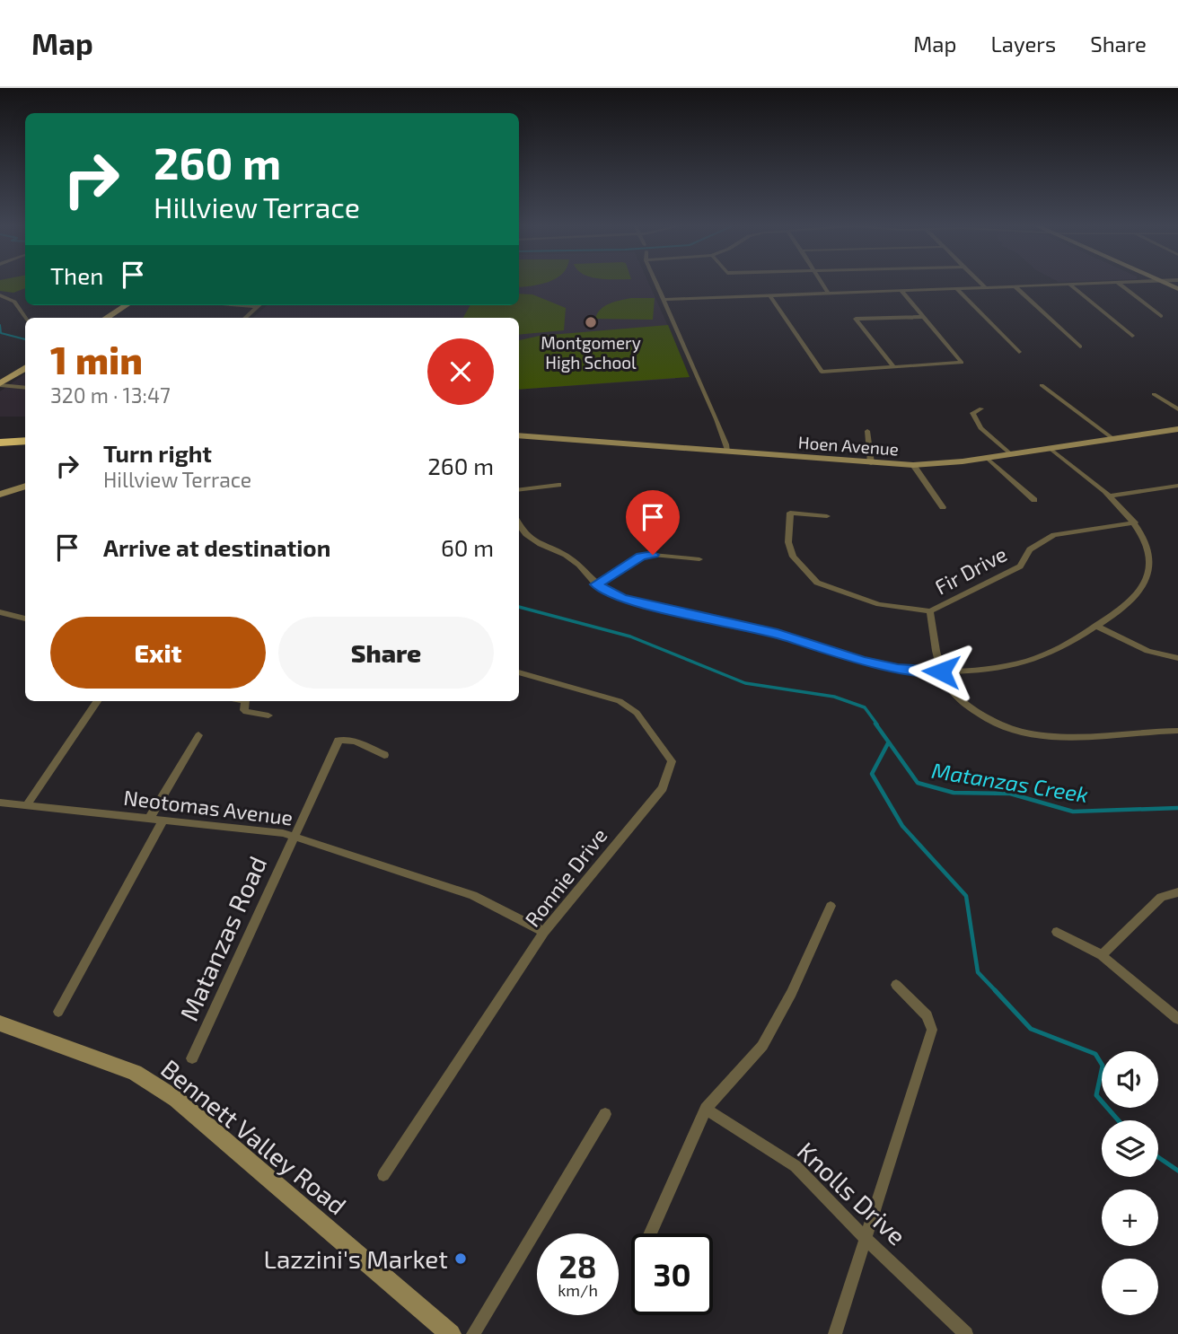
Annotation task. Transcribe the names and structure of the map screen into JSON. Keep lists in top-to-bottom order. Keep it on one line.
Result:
{"streets":{"street":["Hoen Avenue","Fir Drive","Neotomas Avenue","Ronnie Drive","Matanzas Road","Bennett Valley Road","Knolls Drive"]},"crossings":[["Neotomas Avenue","Ronnie Drive"],["Neotomas Avenue","Matanzas Road"]],"water":["Matanzas Creek"],"places":["Montgomery High School","Lazzini's Market"],"page":{"header":"Map","nav":["Map","Layers","Share"],"turn":["260 m","Hillview Terrace"],"then":"Then","heading":["1 min","320 m · 13:47"],"list":[{"name":"Turn right","note":"Hillview Terrace","value":"260 m"},{"name":"Arrive at destination","value":"60 m"}],"buttons":["Exit","Share"],"map_buttons":["+","−"],"speed":"28 km/h","limit":"30"}}
